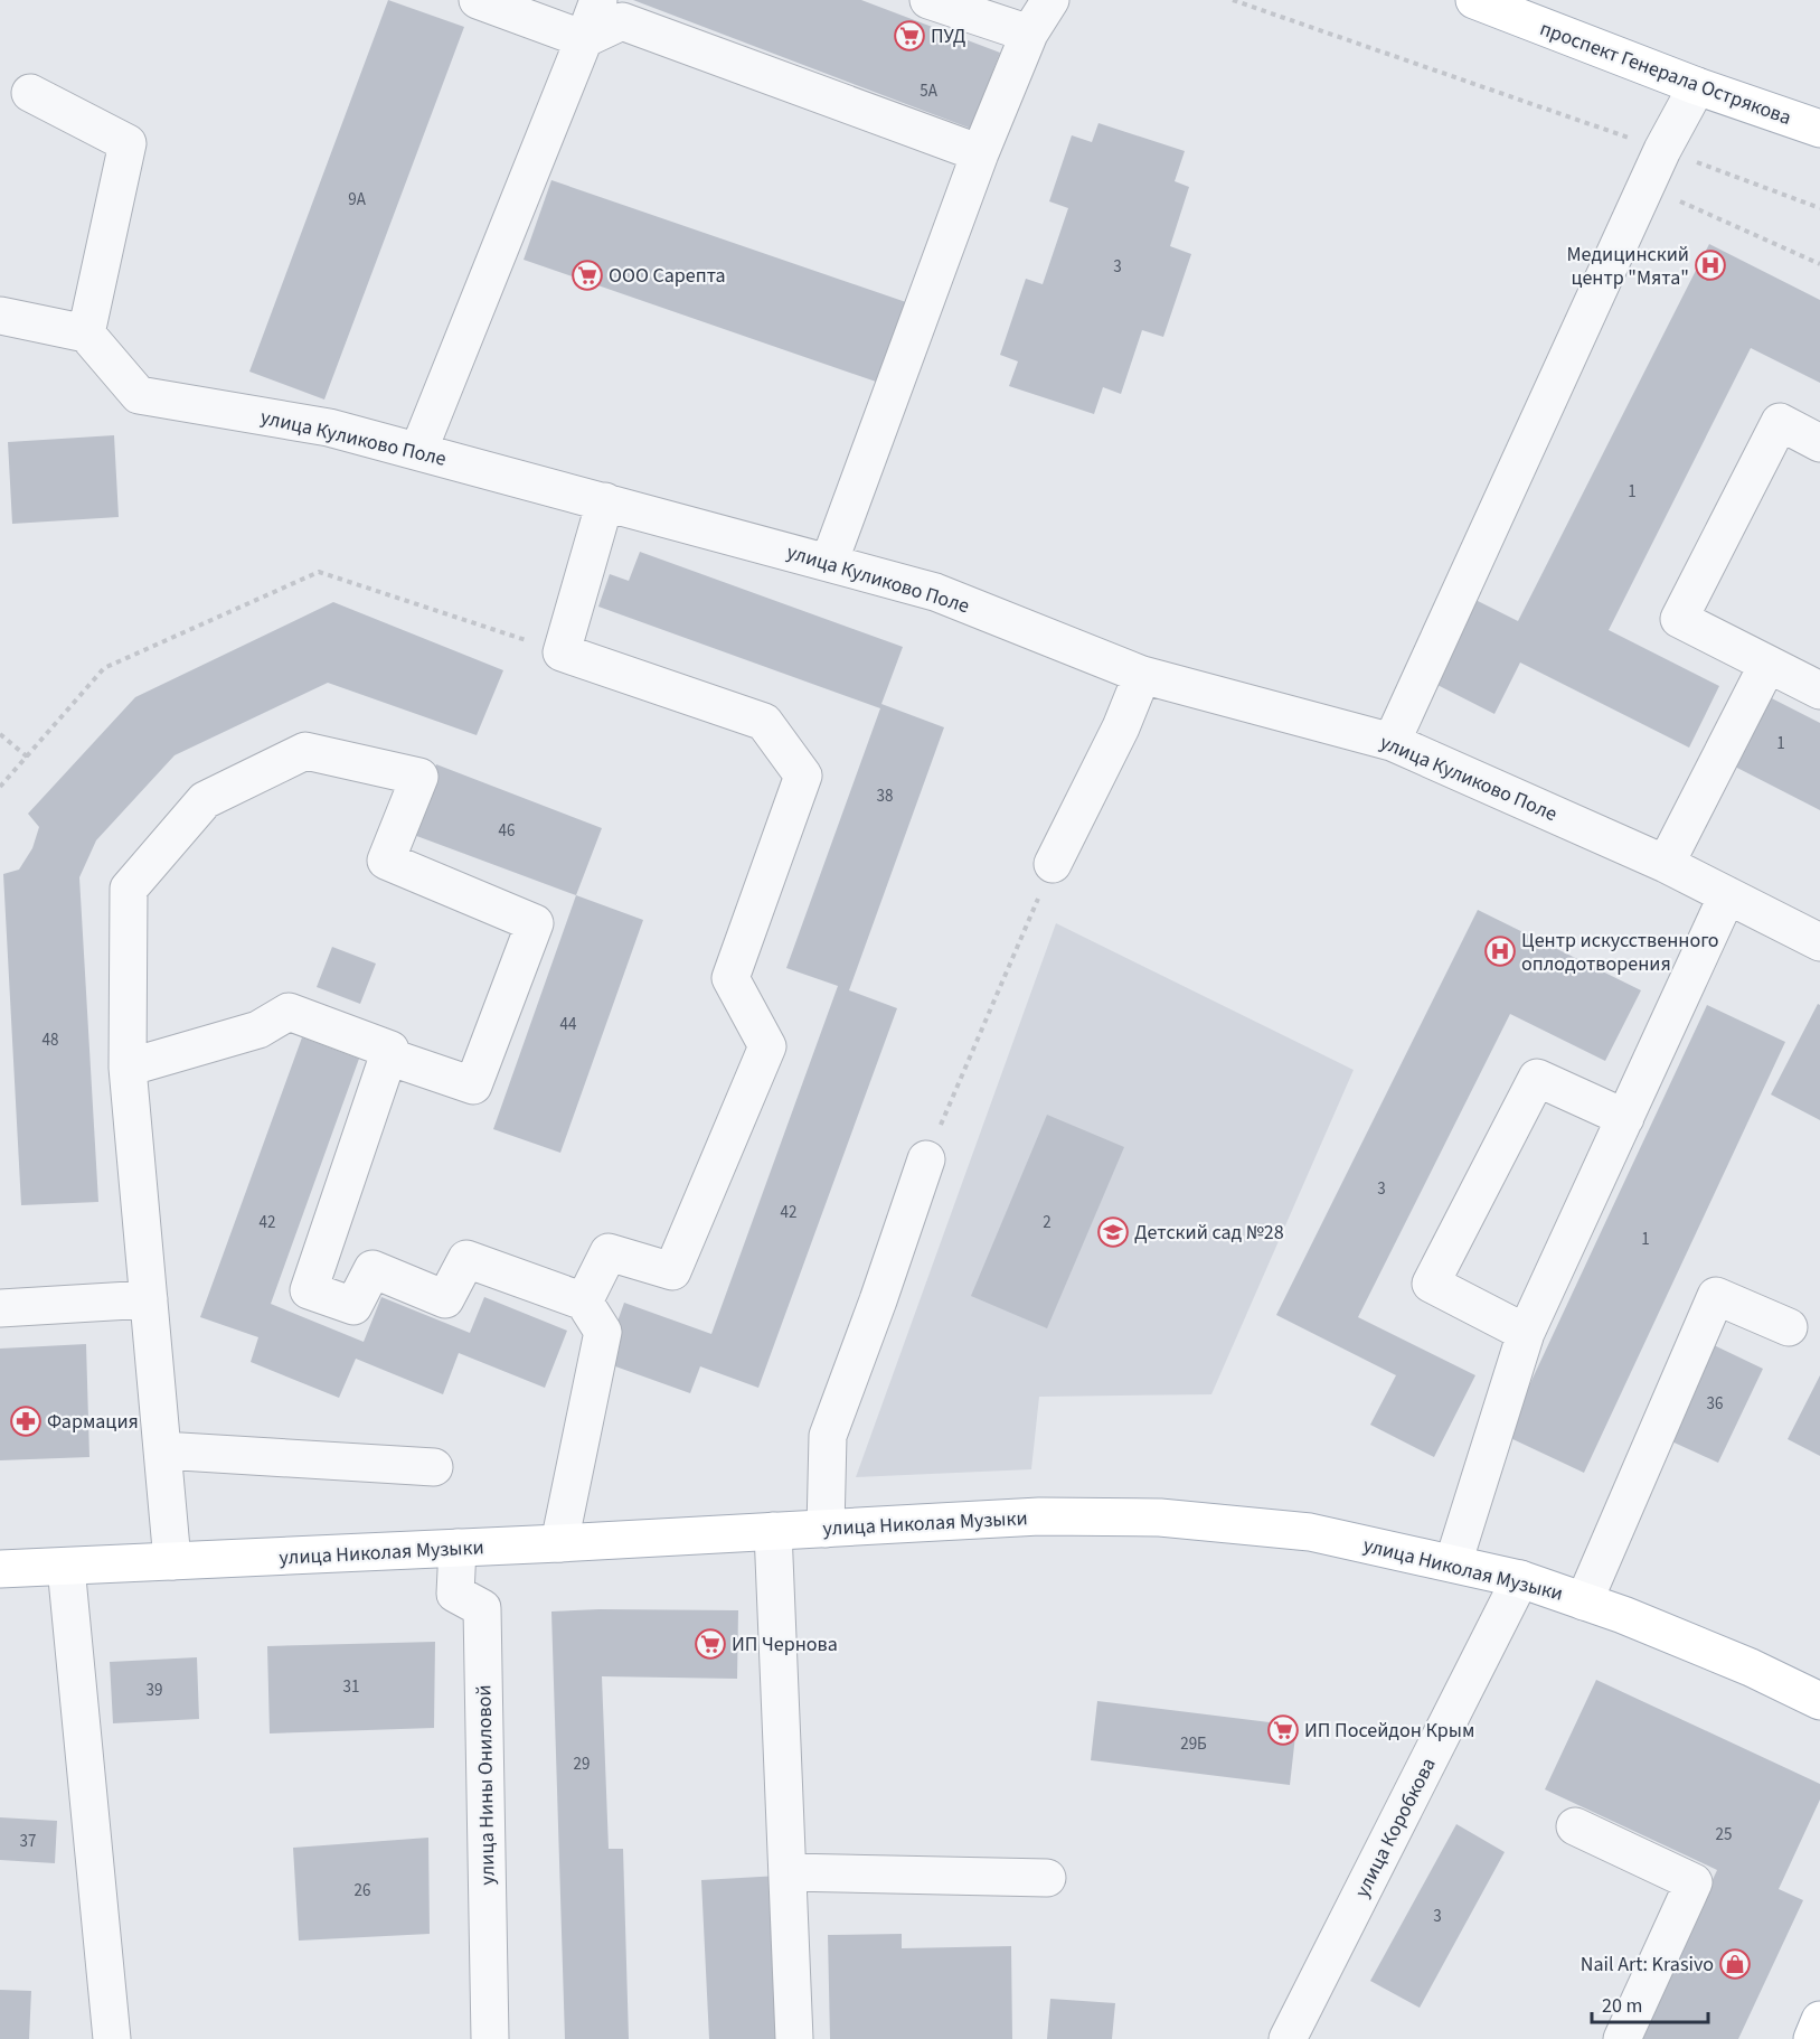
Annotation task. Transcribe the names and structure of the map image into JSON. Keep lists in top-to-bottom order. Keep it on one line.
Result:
{"streets":{"main road":["проспект Генерала Острякова","улица Николая Музыки"],"street":["улица Куликово Поле","улица Нины Ониловой","улица Коробкова"]},"crossings":[["улица Николая Музыки","улица Нины Ониловой"],["улица Николая Музыки","улица Коробкова"]],"places":{"supermarket":["ПУД","ООО Сарепта","ИП Чернова","ИП Посейдон Крым"],"hospital":["Медицинский центр \"Мята\"","Центр искусственного оплодотворения"],"school or university":["Детский сад №28"],"pharmacy":["Фармация"],"shop":["Nail Art: Krasivo"]},"house_numbers":["5А","9А","3","1","1","38","46","44","48","3","42","42","2","1","36","31","39","29Б","29","25","37","26","3"],"scale_bar":"20 m"}
